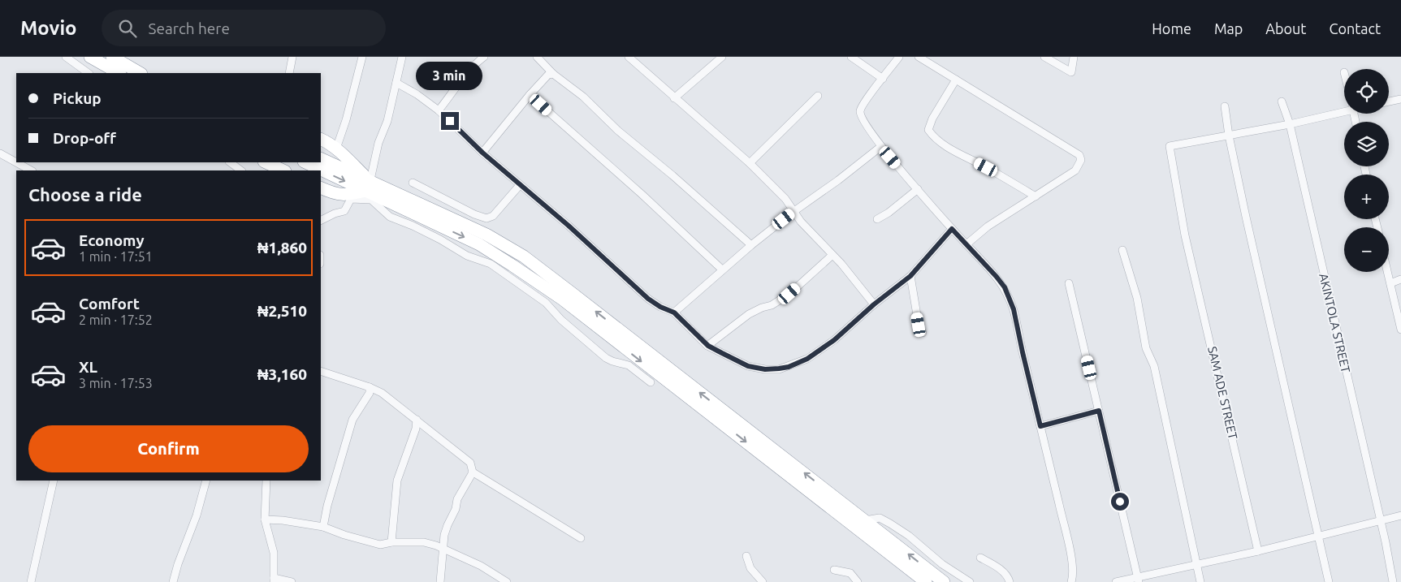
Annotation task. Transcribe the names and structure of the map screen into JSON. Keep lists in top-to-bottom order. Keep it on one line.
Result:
{"streets":{"street":["AKINTOLA STREET","SAM ADE STREET"]},"page":{"header":"Movio","search":"Search here","nav":["Home","Map","About","Contact"],"bubble":"3 min","map_buttons":["+","−"],"banner":["Pickup","Drop-off"],"heading":"Choose a ride","list":[{"name":"Economy","note":"1 min · 17:51","value":"₦1,860"},{"name":"Comfort","note":"2 min · 17:52","value":"₦2,510"},{"name":"XL","note":"3 min · 17:53","value":"₦3,160"}],"buttons":"Confirm"}}
